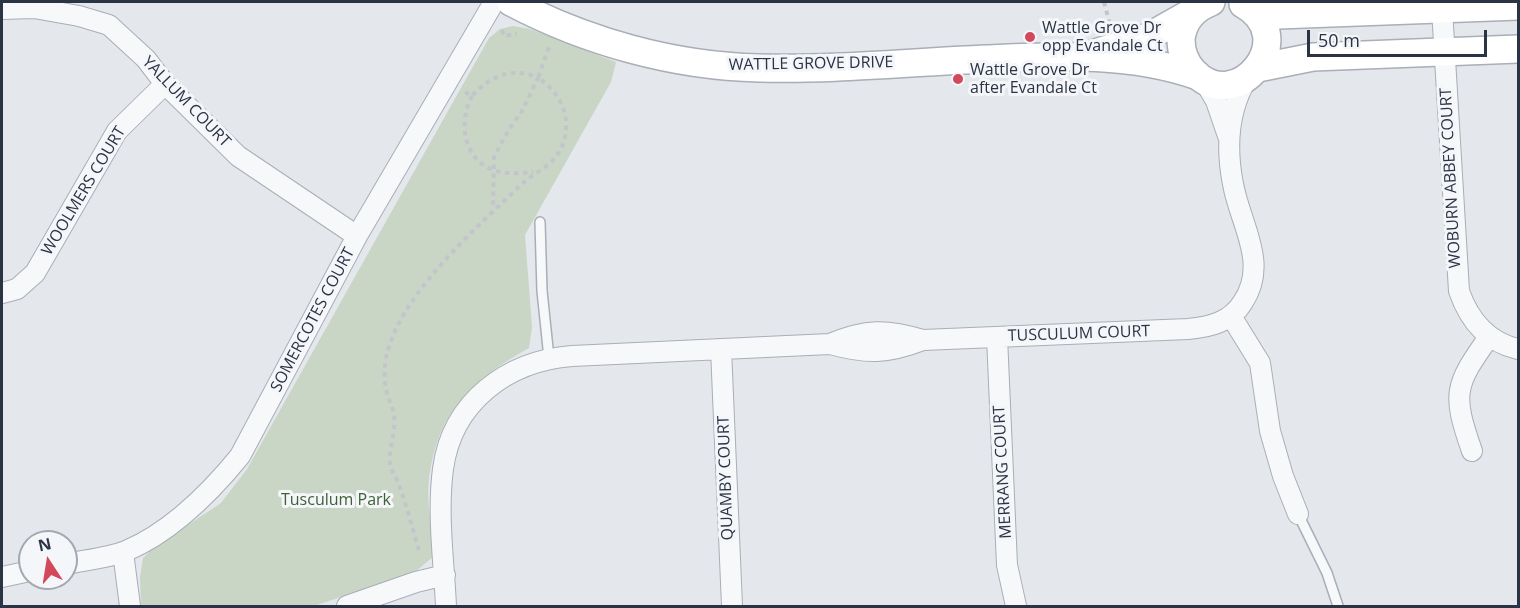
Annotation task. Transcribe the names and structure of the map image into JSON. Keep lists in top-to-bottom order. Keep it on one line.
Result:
{"streets":{"street":["WATTLE GROVE DRIVE","YALLUM COURT","WOBURN ABBEY COURT","WOOLMERS COURT","SOMERCOTES COURT","TUSCULUM COURT","MERRANG COURT","QUAMBY COURT"]},"crossings":[["WATTLE GROVE DRIVE","WOBURN ABBEY COURT"],["YALLUM COURT","WOOLMERS COURT"],["YALLUM COURT","SOMERCOTES COURT"],["TUSCULUM COURT","MERRANG COURT"],["TUSCULUM COURT","QUAMBY COURT"]],"parks":["Tusculum Park"],"places":["Wattle Grove Dr opp Evandale Ct","Wattle Grove Dr after Evandale Ct"],"scale_bar":"50 m","north":"top"}
